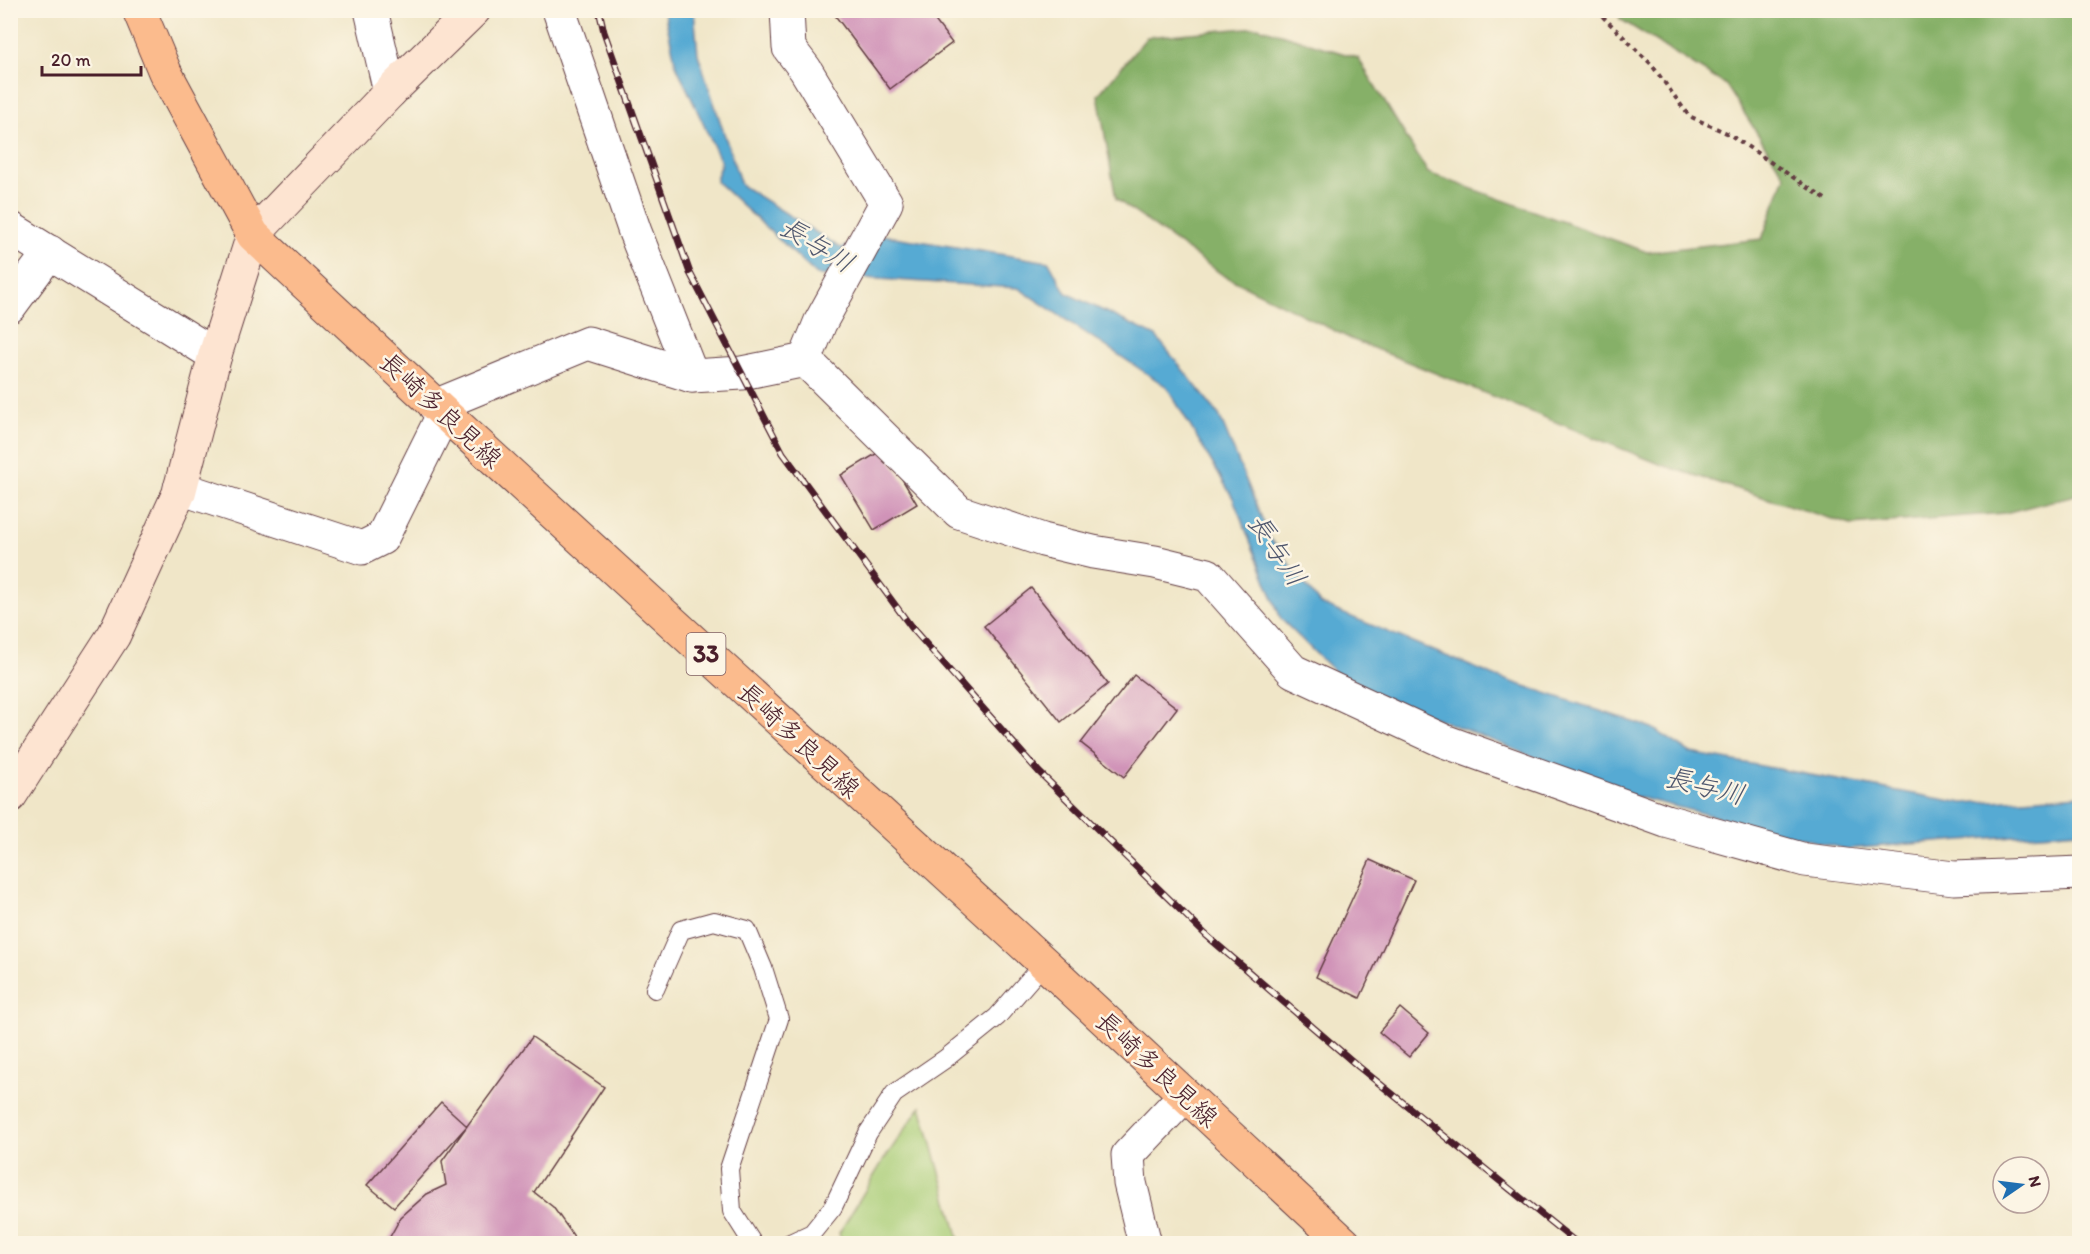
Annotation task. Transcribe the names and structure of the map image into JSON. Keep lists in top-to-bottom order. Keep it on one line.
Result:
{"streets":{"main road":["長崎多良見線","33"]},"water":["長与川"],"scale_bar":"20 m","north":"right"}
